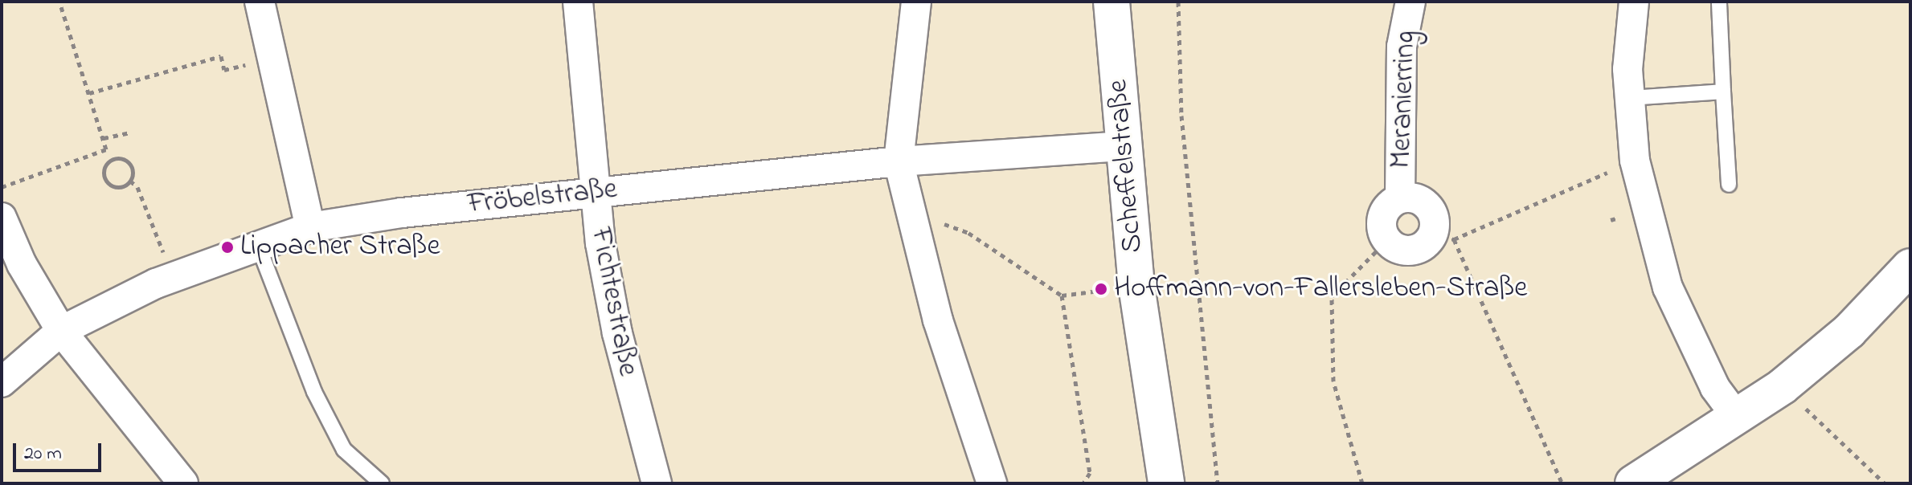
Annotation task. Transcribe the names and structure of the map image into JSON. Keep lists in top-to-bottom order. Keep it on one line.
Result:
{"streets":{"main road":["Scheffelstraße"],"street":["Meranierring","Fröbelstraße","Fichtestraße"]},"crossings":[["Scheffelstraße","Fröbelstraße"],["Fröbelstraße","Fichtestraße"]],"places":["Lippacher Straße","Hoffmann-von-Fallersleben-Straße"],"scale_bar":"20 m"}
